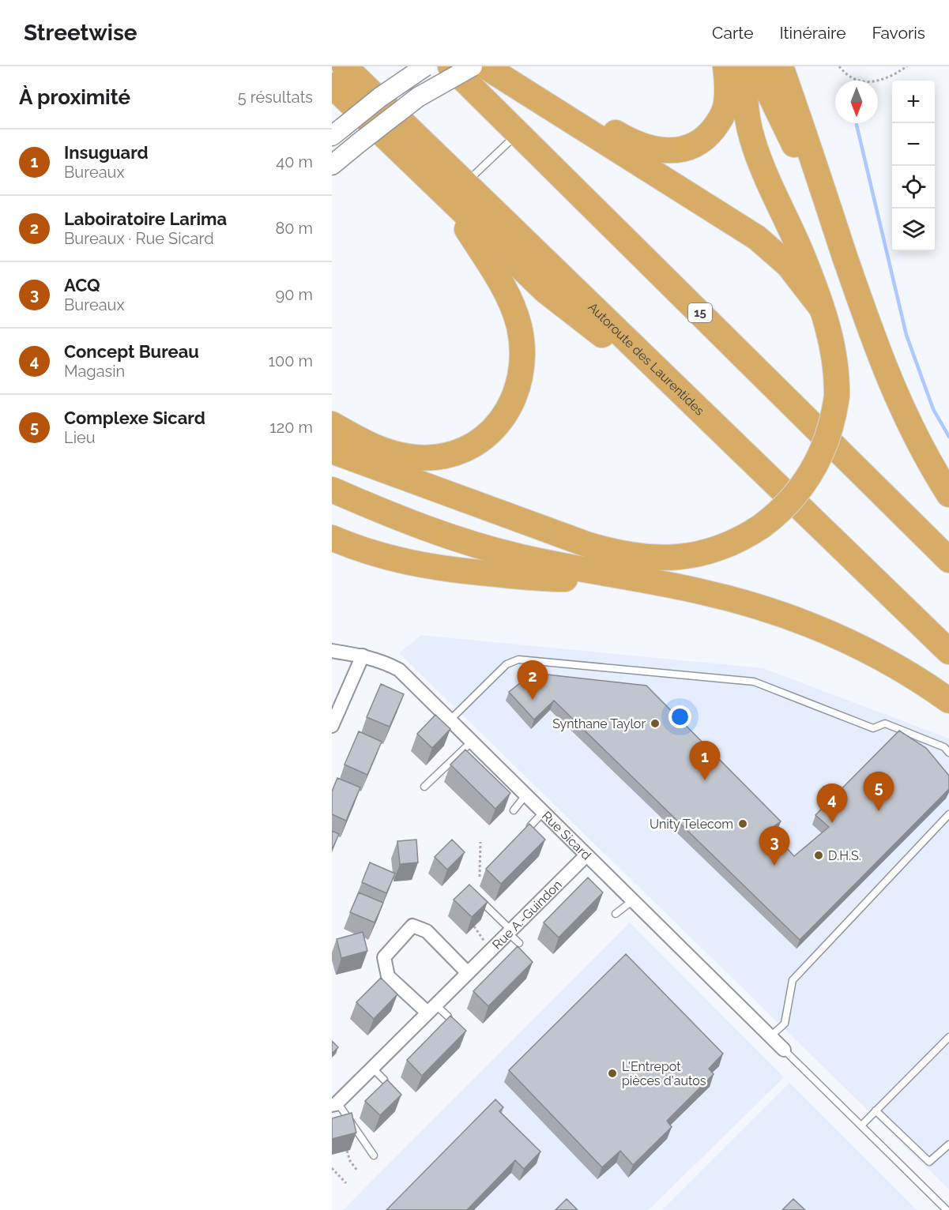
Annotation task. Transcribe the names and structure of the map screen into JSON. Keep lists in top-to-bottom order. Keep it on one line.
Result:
{"streets":{"highway":["15","Autoroute des Laurentides"],"street":["Rue Sicard","Rue A.-Guindon"]},"crossings":[["Rue Sicard","Rue A.-Guindon"]],"places":["Synthane Taylor","Unity Telecom","D.H.S.","L'Entrepot pièces d'autos"],"north":"bottom","page":{"header":"Streetwise","nav":["Carte","Itinéraire","Favoris"],"heading":["À proximité","5 résultats"],"map_buttons":["+","−"],"list":[{"mark":"1","name":"Insuguard","note":"Bureaux","value":"40 m"},{"mark":"2","name":"Laboiratoire Larima","note":"Bureaux · Rue Sicard","value":"80 m"},{"mark":"3","name":"ACQ","note":"Bureaux","value":"90 m"},{"mark":"4","name":"Concept Bureau","note":"Magasin","value":"100 m"},{"mark":"5","name":"Complexe Sicard","note":"Lieu","value":"120 m"}],"pins":["2","1","5","4","3"]}}
